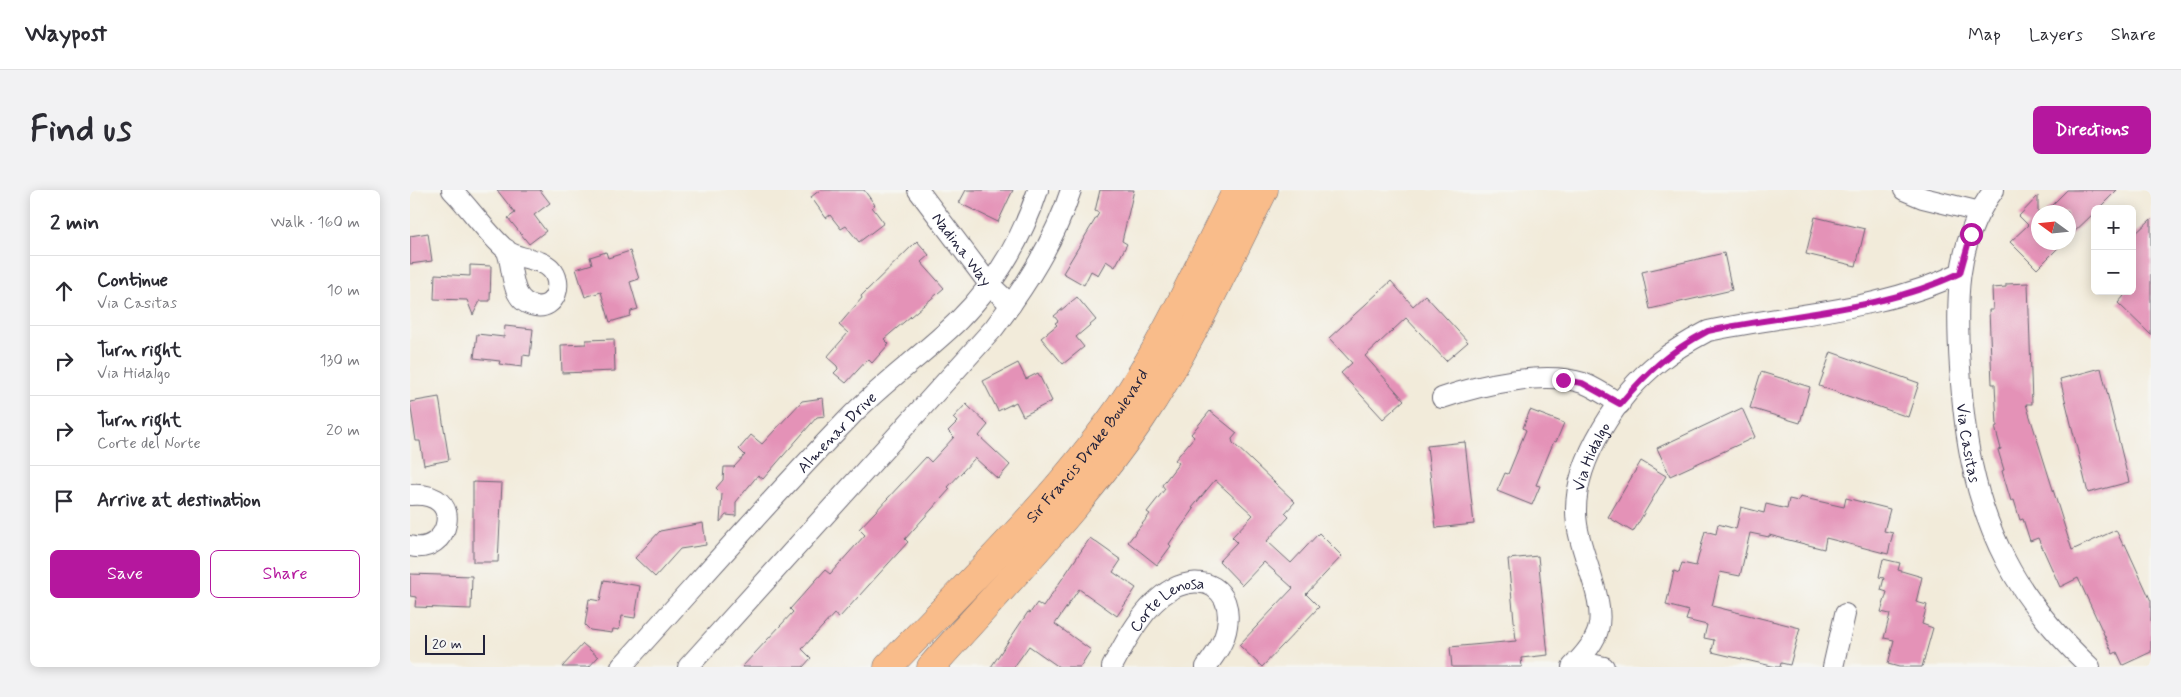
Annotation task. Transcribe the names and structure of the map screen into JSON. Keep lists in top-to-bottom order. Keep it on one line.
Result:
{"streets":{"main road":["Sir Francis Drake Boulevard"],"street":["Nadina Way","Almenar Drive","Via Casitas","Via Hidalgo","Corte Lenosa"]},"crossings":[["Nadina Way","Almenar Drive"],["Via Casitas","Via Hidalgo"]],"scale_bar":"20 m","north":"left","page":{"header":"Waypost","nav":["Map","Layers","Share"],"buttons":["Directions",["Save","Share"]],"title":"Find us","heading":["2 min","Walk · 160 m"],"map_buttons":["+","−"],"list":[["Continue","Via Casitas","10 m"],["Turn right","Via Hidalgo","130 m"],["Turn right","Corte del Norte","20 m"],"Arrive at destination"],"scale":"20 m"}}
